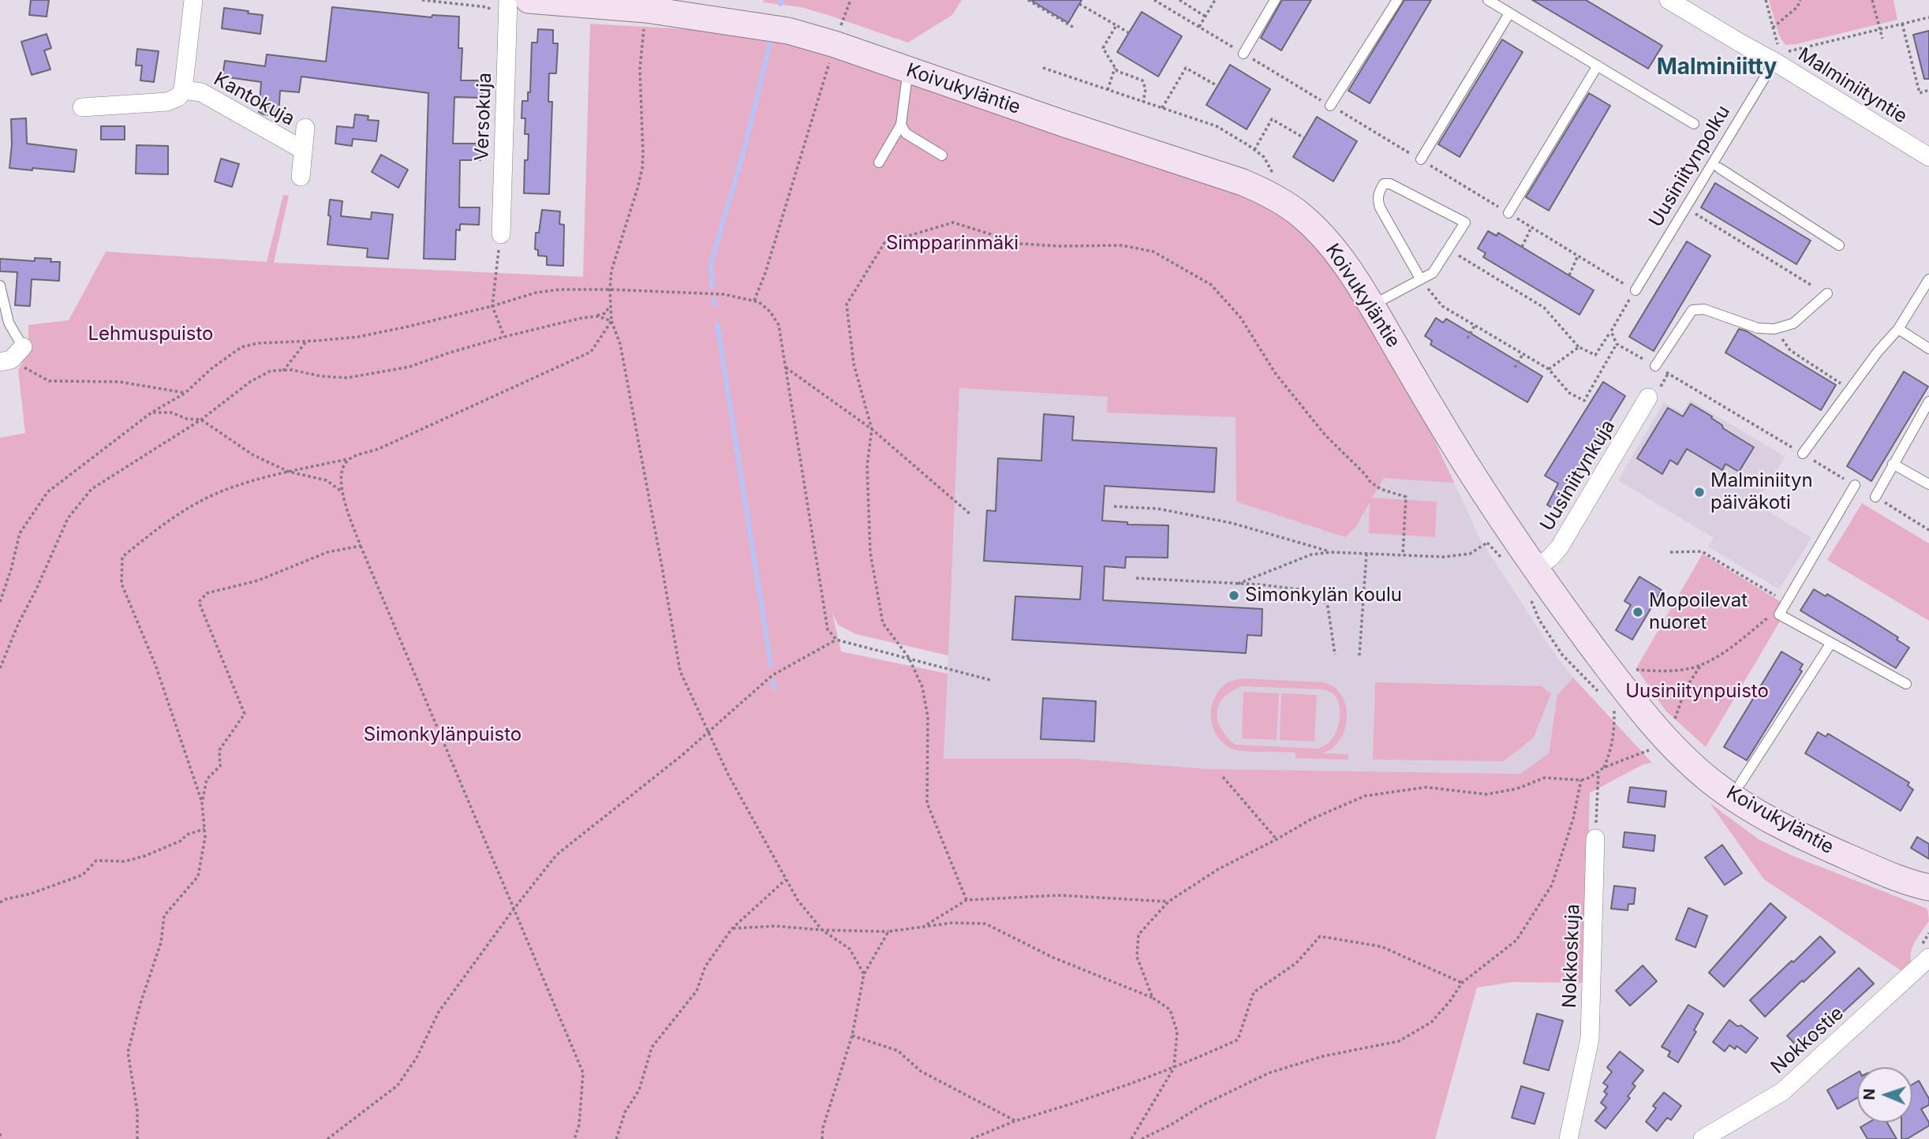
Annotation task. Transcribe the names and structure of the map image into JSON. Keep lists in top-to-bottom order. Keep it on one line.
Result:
{"streets":{"main road":["Koivukyläntie"],"street":["Malminiityntie","Kantokuja","Versokuja","Uusiniitynkuja","Nokkoskuja","Nokkostie"],"lane":["Uusiniitynpolku"]},"crossings":[["Malminiityntie","Uusiniitynpolku"],["Koivukyläntie","Uusiniitynkuja"]],"districts":["Malminiitty"],"parks":["Simpparinmäki","Lehmuspuisto","Uusiniitynpuisto","Simonkylänpuisto"],"places":["Malminiityn päiväkoti","Simonkylän koulu","Mopoilevat nuoret"],"north":"left"}
